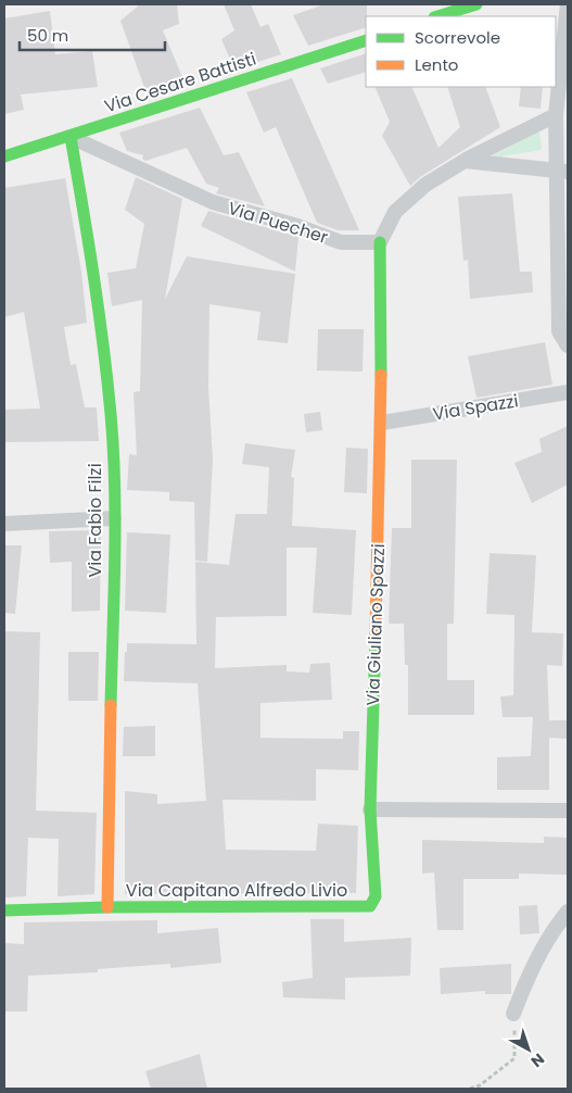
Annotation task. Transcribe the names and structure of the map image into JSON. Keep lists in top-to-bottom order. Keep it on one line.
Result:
{"streets":{"street":["Via Cesare Battisti","Via Puecher","Via Spazzi","Via Fabio Filzi","Via Giuliano Spazzi","Via Capitano Alfredo Livio"]},"crossings":[["Via Cesare Battisti","Via Puecher"],["Via Cesare Battisti","Via Fabio Filzi"],["Via Puecher","Via Fabio Filzi"],["Via Puecher","Via Giuliano Spazzi"],["Via Spazzi","Via Giuliano Spazzi"],["Via Fabio Filzi","Via Capitano Alfredo Livio"],["Via Giuliano Spazzi","Via Capitano Alfredo Livio"]],"legend":["Scorrevole","Lento"],"scale_bar":"50 m","north":"bottom right"}
